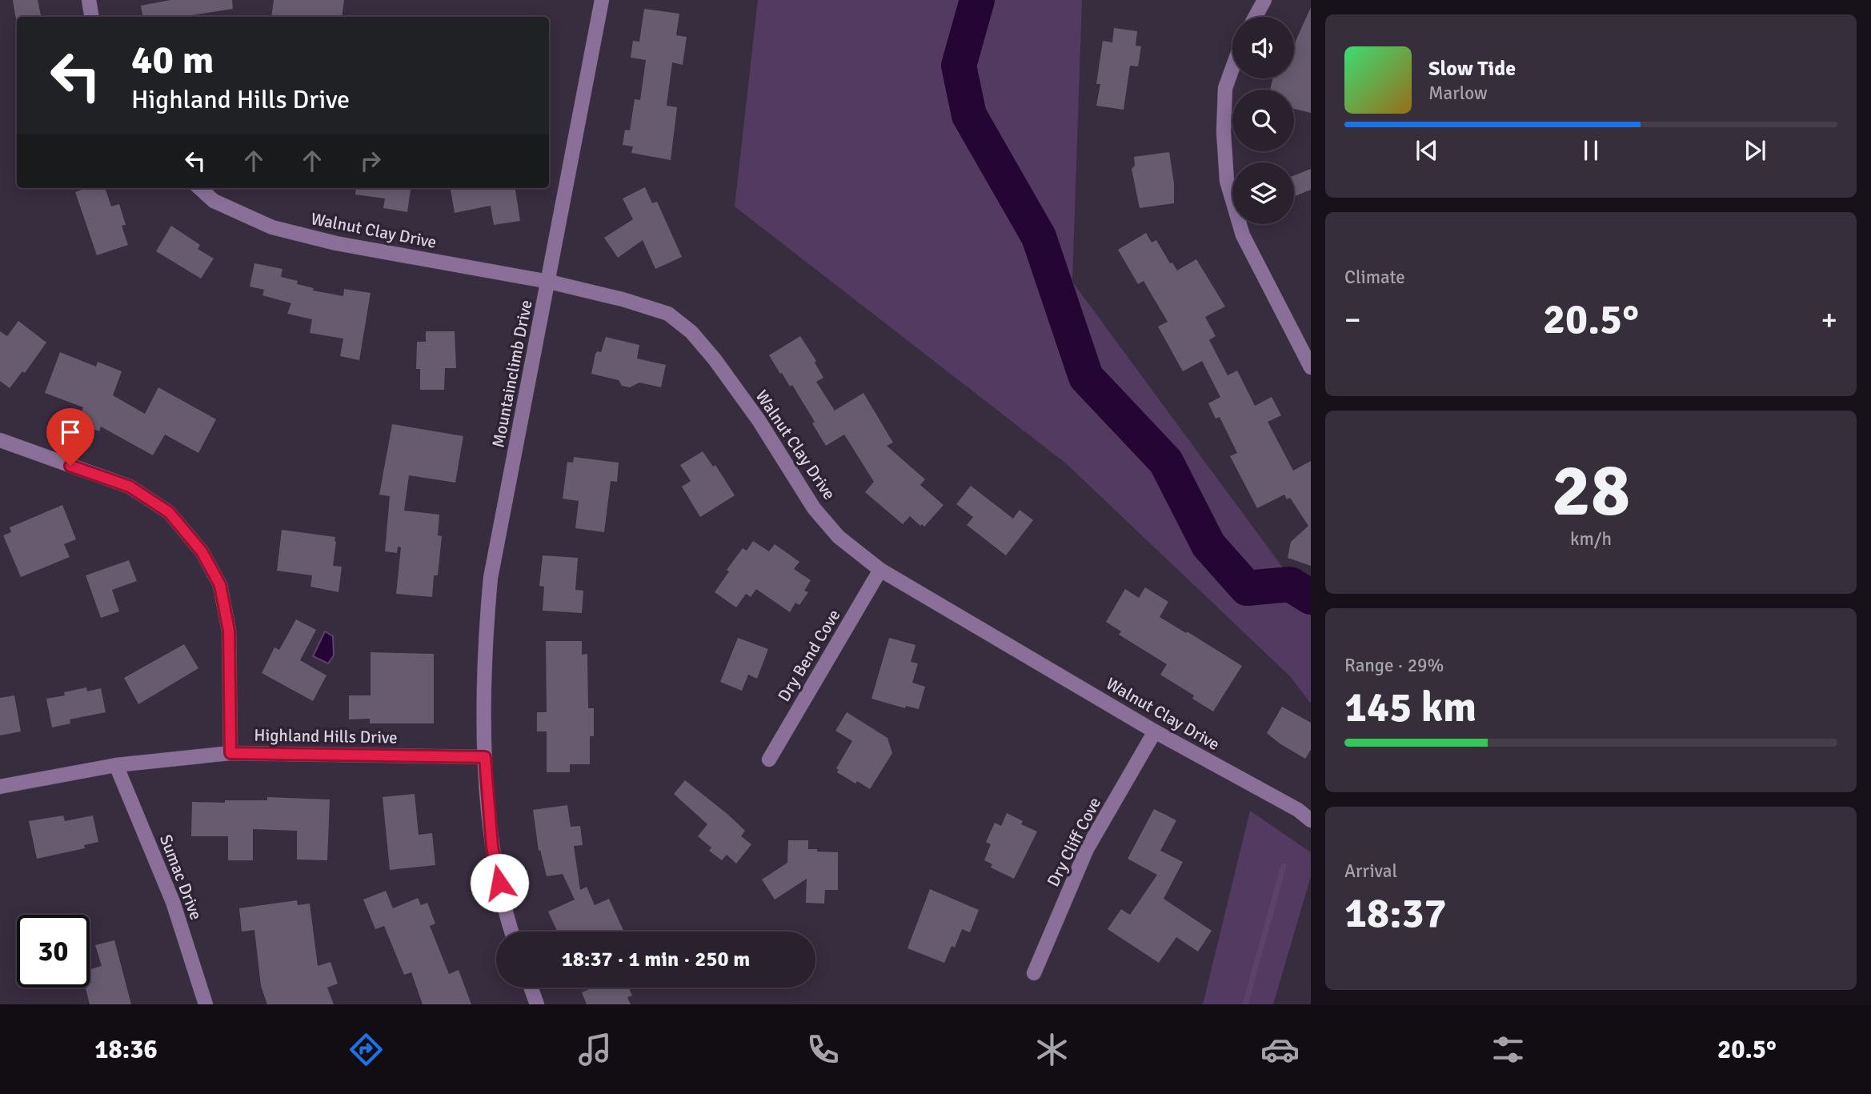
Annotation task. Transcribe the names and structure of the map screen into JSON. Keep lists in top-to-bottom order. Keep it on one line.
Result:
{"streets":{"street":["Walnut Clay Drive","Mountainclimb Drive","Dry Bend Cove","Highland Hills Drive","Dry Cliff Cove","Sumac Drive"]},"crossings":[["Walnut Clay Drive","Mountainclimb Drive"],["Walnut Clay Drive","Dry Bend Cove"],["Walnut Clay Drive","Dry Cliff Cove"],["Mountainclimb Drive","Highland Hills Drive"],["Highland Hills Drive","Sumac Drive"]],"page":{"turn":["40 m","Highland Hills Drive"],"song":["Slow Tide","Marlow"],"tile":["Climate",["28","km/h"],["Range · 29%","145 km"],["Arrival","18:37"]],"heat":["−","20.5°","+"],"limit":"30","trip":"18:37 · 1 min · 250 m","tabs":["18:36","20.5°"]}}
